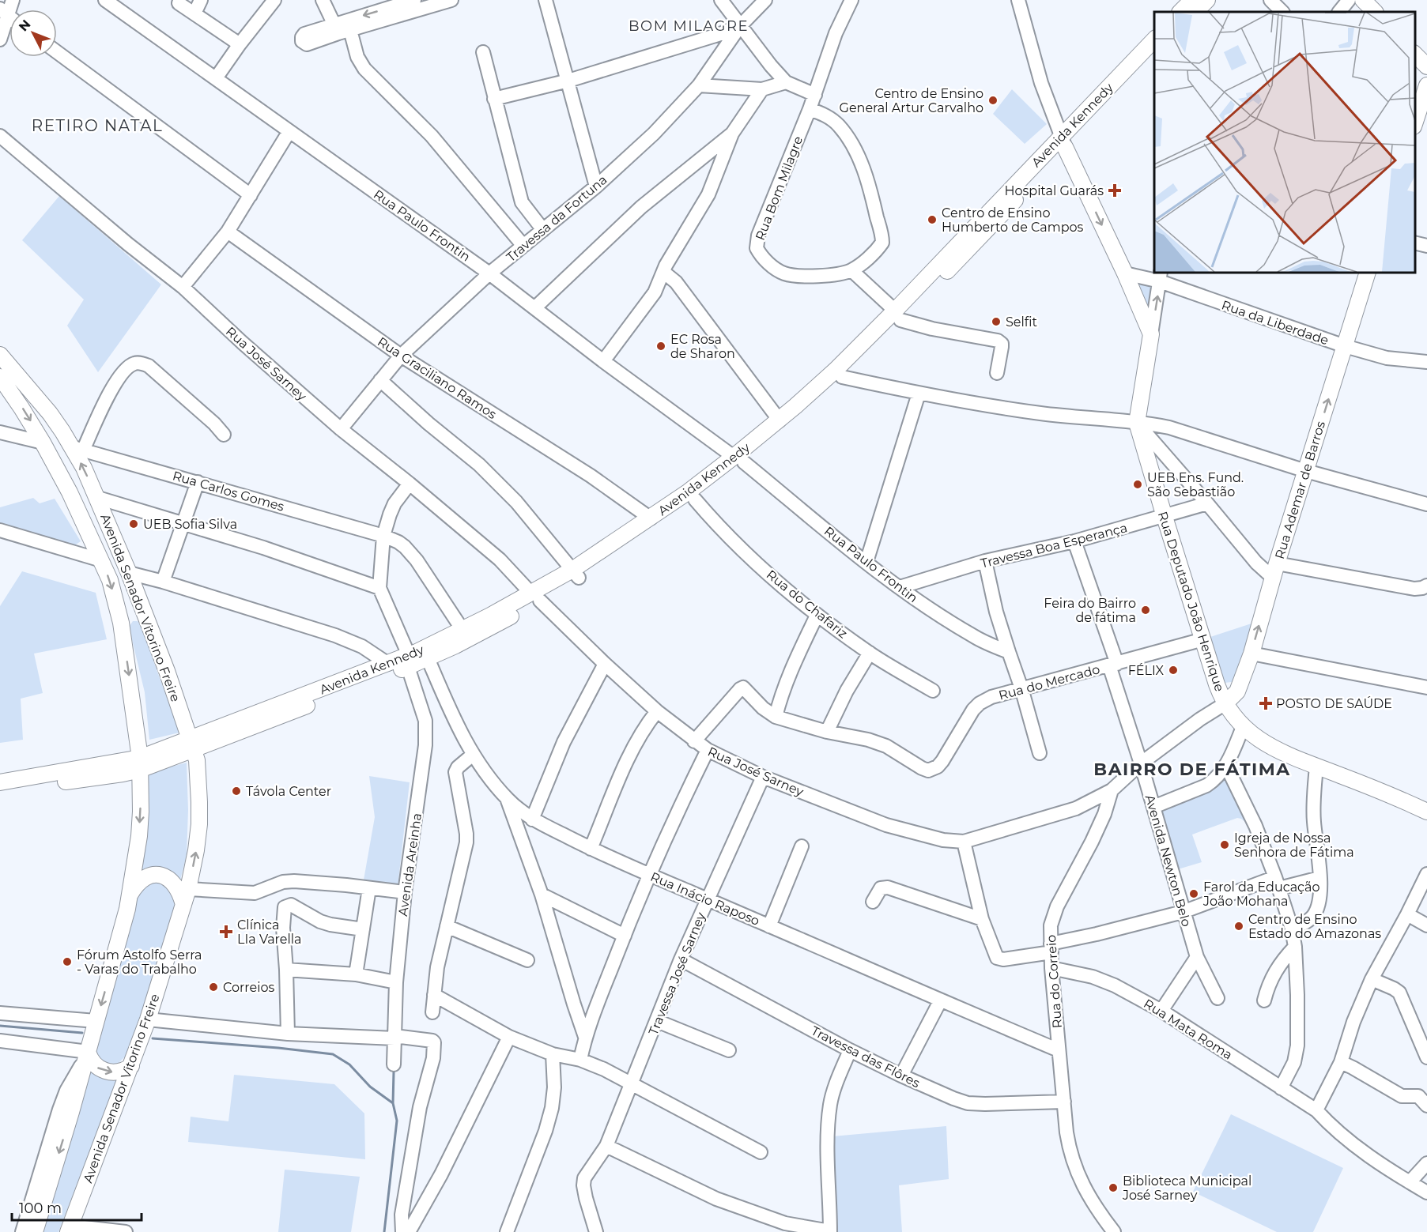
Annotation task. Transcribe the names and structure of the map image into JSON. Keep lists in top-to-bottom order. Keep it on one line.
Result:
{"streets":{"main road":["Avenida Kennedy","Rua Ademar de Barros","Rua Deputado João Henrique","Avenida Senador Vitorino Freire"],"street":["Rua Bom Milagre","Travessa da Fortuna","Rua Paulo Frontin","Rua da Liberdade","Rua José Sarney","Rua Graciliano Ramos","Rua Carlos Gomes","Travessa Boa Esperança","Rua do Chafariz","Rua do Mercado","Avenida Newton Belo","Avenida Areinha","Rua Inácio Raposo","Travessa José Sarney","Rua do Correio","Rua Mata Roma","Travessa das Flôres"]},"crossings":[["Avenida Kennedy","Rua Paulo Frontin"],["Avenida Kennedy","Rua José Sarney"],["Avenida Kennedy","Rua Graciliano Ramos"],["Avenida Kennedy","Rua Carlos Gomes"],["Avenida Kennedy","Rua do Chafariz"],["Avenida Kennedy","Avenida Senador Vitorino Freire"],["Avenida Kennedy","Avenida Areinha"],["Avenida Kennedy","Rua Inácio Raposo"],["Travessa da Fortuna","Rua Paulo Frontin"],["Travessa da Fortuna","Rua José Sarney"],["Travessa da Fortuna","Rua Graciliano Ramos"],["Rua Paulo Frontin","Travessa Boa Esperança"],["Rua da Liberdade","Rua Ademar de Barros"],["Rua da Liberdade","Rua Deputado João Henrique"],["Rua José Sarney","Travessa José Sarney"],["Rua Ademar de Barros","Rua Deputado João Henrique"],["Rua Carlos Gomes","Avenida Senador Vitorino Freire"],["Travessa Boa Esperança","Rua Deputado João Henrique"],["Travessa Boa Esperança","Avenida Newton Belo"],["Rua Deputado João Henrique","Rua do Mercado"],["Rua do Mercado","Avenida Newton Belo"],["Rua Inácio Raposo","Travessa José Sarney"],["Rua Inácio Raposo","Rua do Correio"],["Travessa José Sarney","Travessa das Flôres"],["Rua do Correio","Rua Mata Roma"],["Rua do Correio","Travessa das Flôres"]],"one_way":["Rua Ademar de Barros"],"districts":["BOM MILAGRE","RETIRO NATAL","BAIRRO DE FÁTIMA"],"places":{"other":["Centro de Ensino General Artur Carvalho","Centro de Ensino Humberto de Campos","Selfit","EC Rosa de Sharon","UEB Ens. Fund. São Sebastião","UEB Sofia Silva","Feira do Bairro de fátima","FÉLIX","Távola Center","Igreja de Nossa Senhora de Fátima","Farol da Educação João Mohana","Centro de Ensino Estado do Amazonas","Fórum Astolfo Serra - Varas do Trabalho","Correios","Biblioteca Municipal José Sarney"],"health":["Hospital Guarás","POSTO DE SAÚDE","Clínica LIa Varella"]},"scale_bar":"100 m","north":"top left"}
